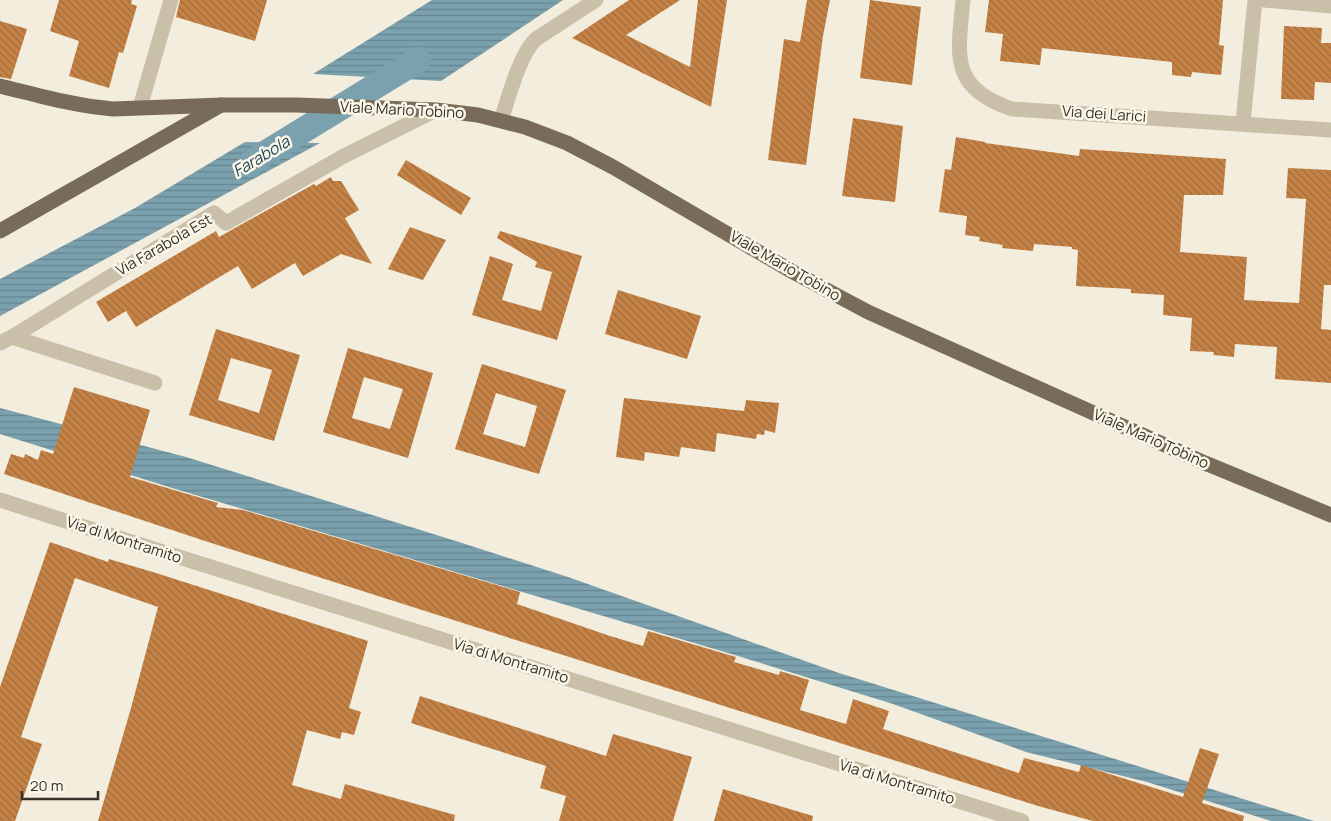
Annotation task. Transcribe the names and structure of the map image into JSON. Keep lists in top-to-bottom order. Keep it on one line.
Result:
{"streets":{"main road":["Viale Mario Tobino"],"street":["Via dei Larici","Via Farabola Est","Via di Montramito"]},"crossings":[["Viale Mario Tobino","Via Farabola Est"]],"water":["Farabola"],"scale_bar":"20 m"}
